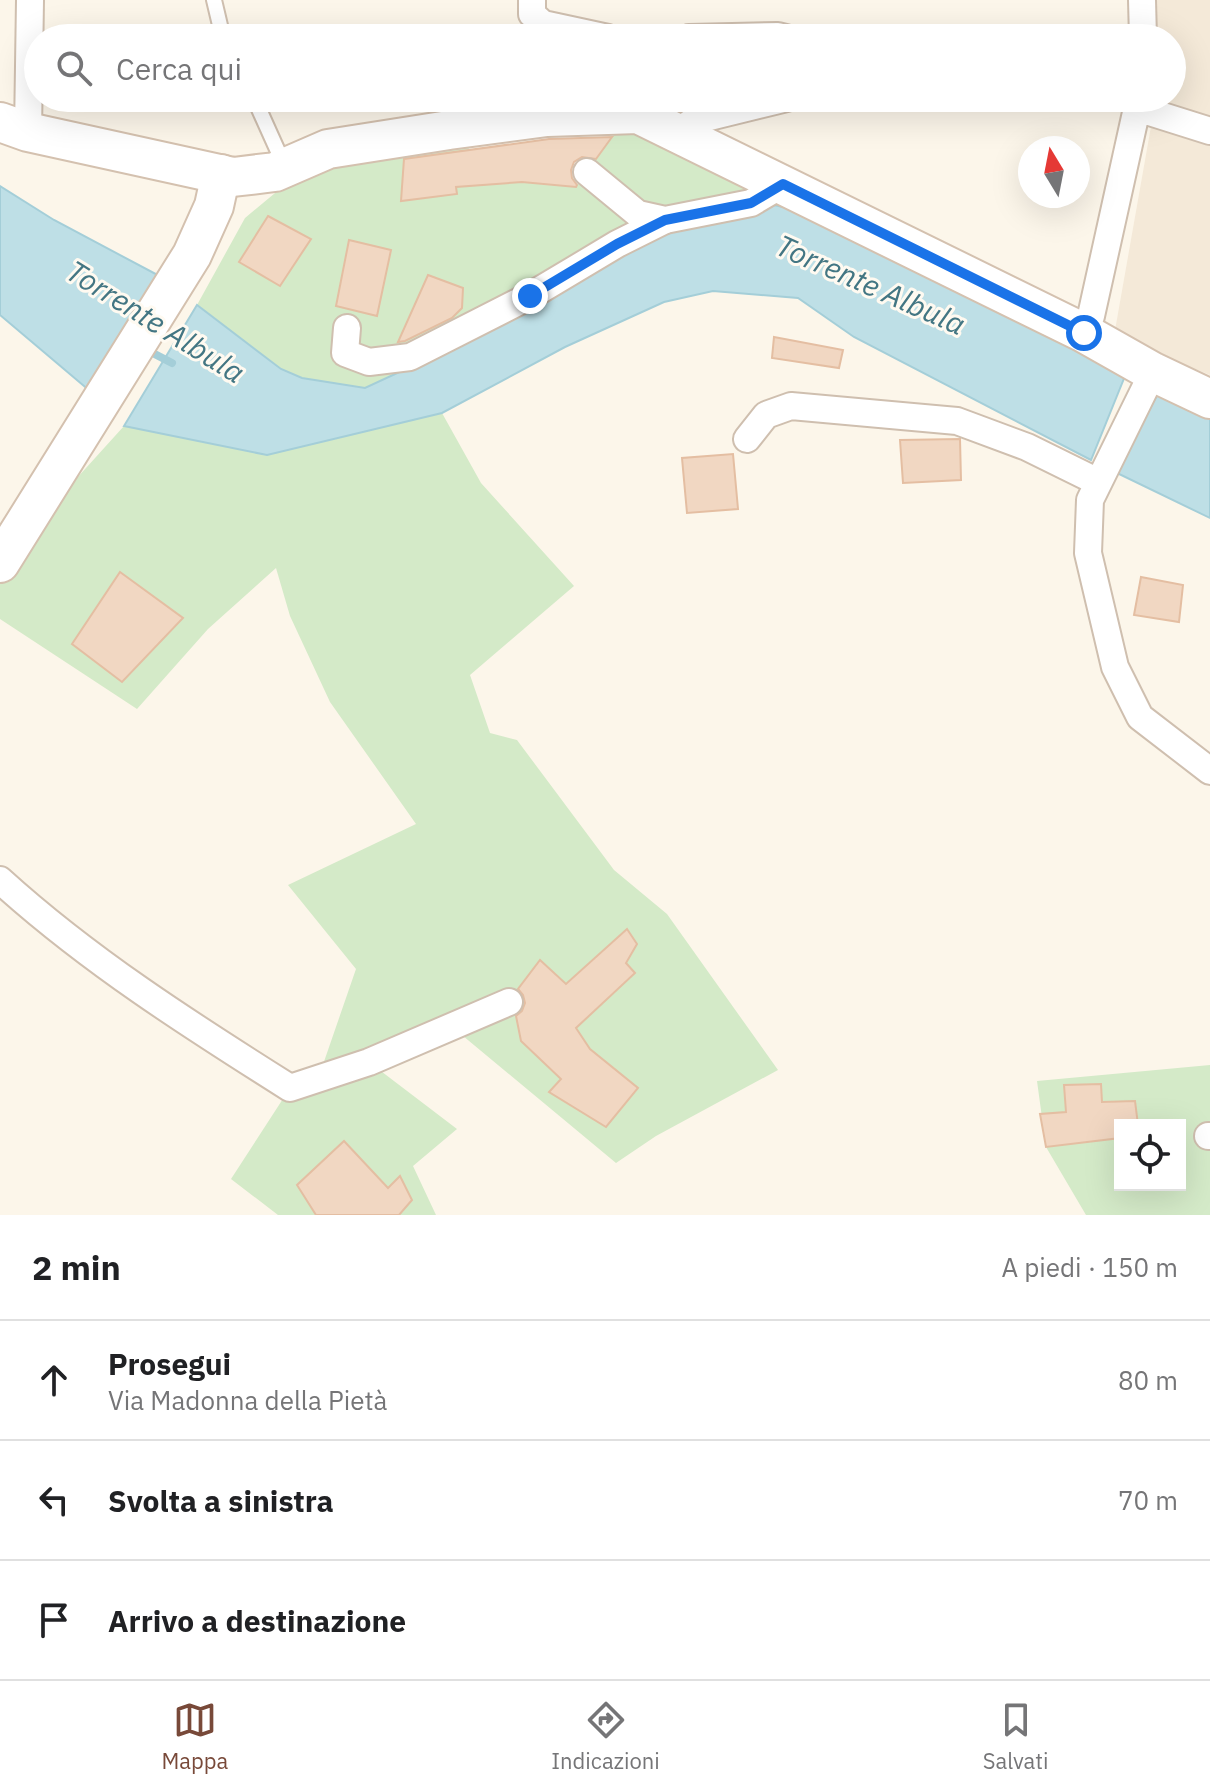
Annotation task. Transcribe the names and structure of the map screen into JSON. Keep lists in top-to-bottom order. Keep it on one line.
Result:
{"water":["Torrente Albula"],"north":"top","page":{"search":"Cerca qui","heading":["2 min","A piedi · 150 m"],"list":[["Prosegui","Via Madonna della Pietà","80 m"],["Svolta a sinistra","70 m"],"Arrivo a destinazione"],"nav":["Mappa","Indicazioni","Salvati"]}}
